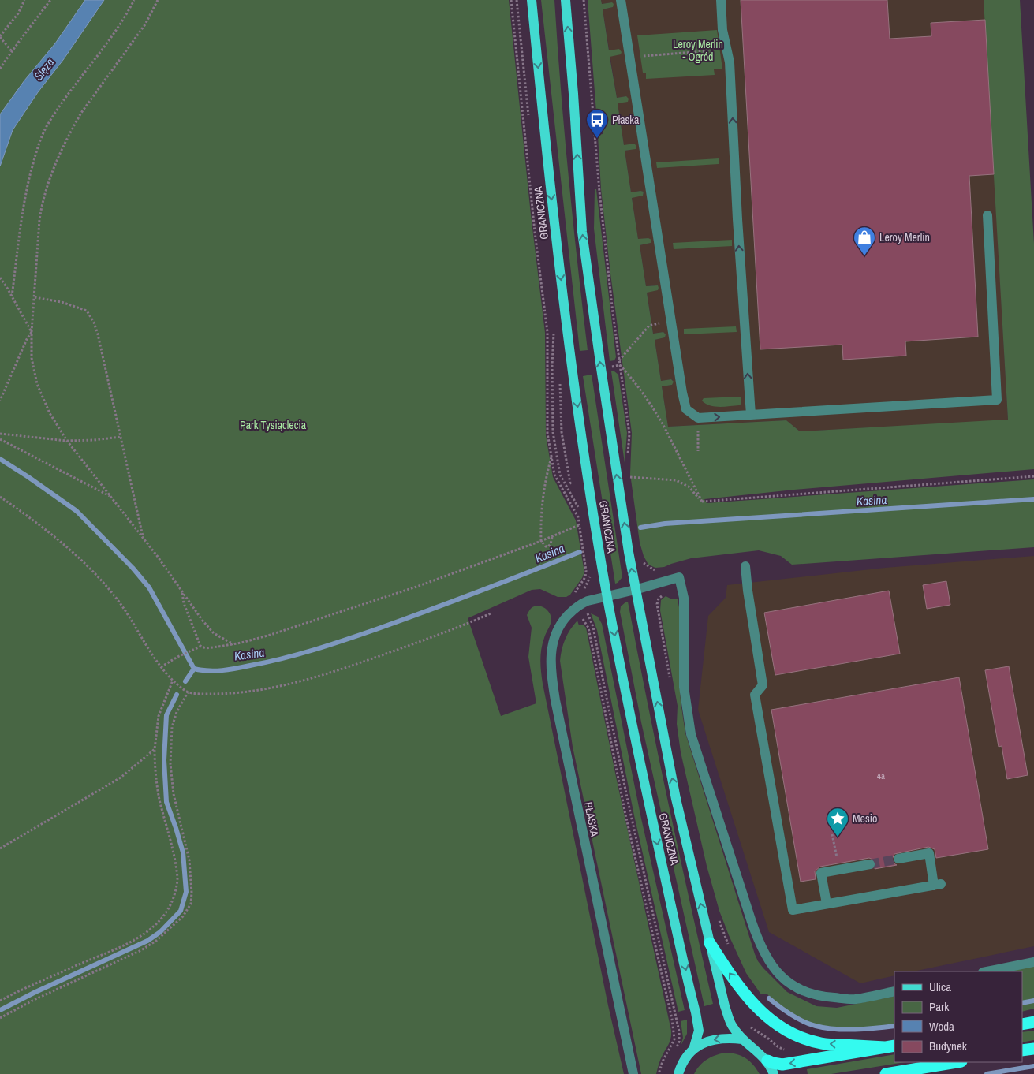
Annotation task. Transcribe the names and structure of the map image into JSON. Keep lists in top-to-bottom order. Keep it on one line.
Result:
{"streets":{"main road":["GRANICZNA"],"street":["PŁASKA"]},"crossings":[["GRANICZNA","PŁASKA"]],"water":["Ślęza","Kasina"],"parks":["Leroy Merlin - Ogród","Park Tysiąclecia"],"places":{"bus stop":["Płaska"],"shop":["Leroy Merlin"],"place":["Mesio"]},"house_numbers":["4a"],"legend":["Ulica","Park","Woda","Budynek"]}
